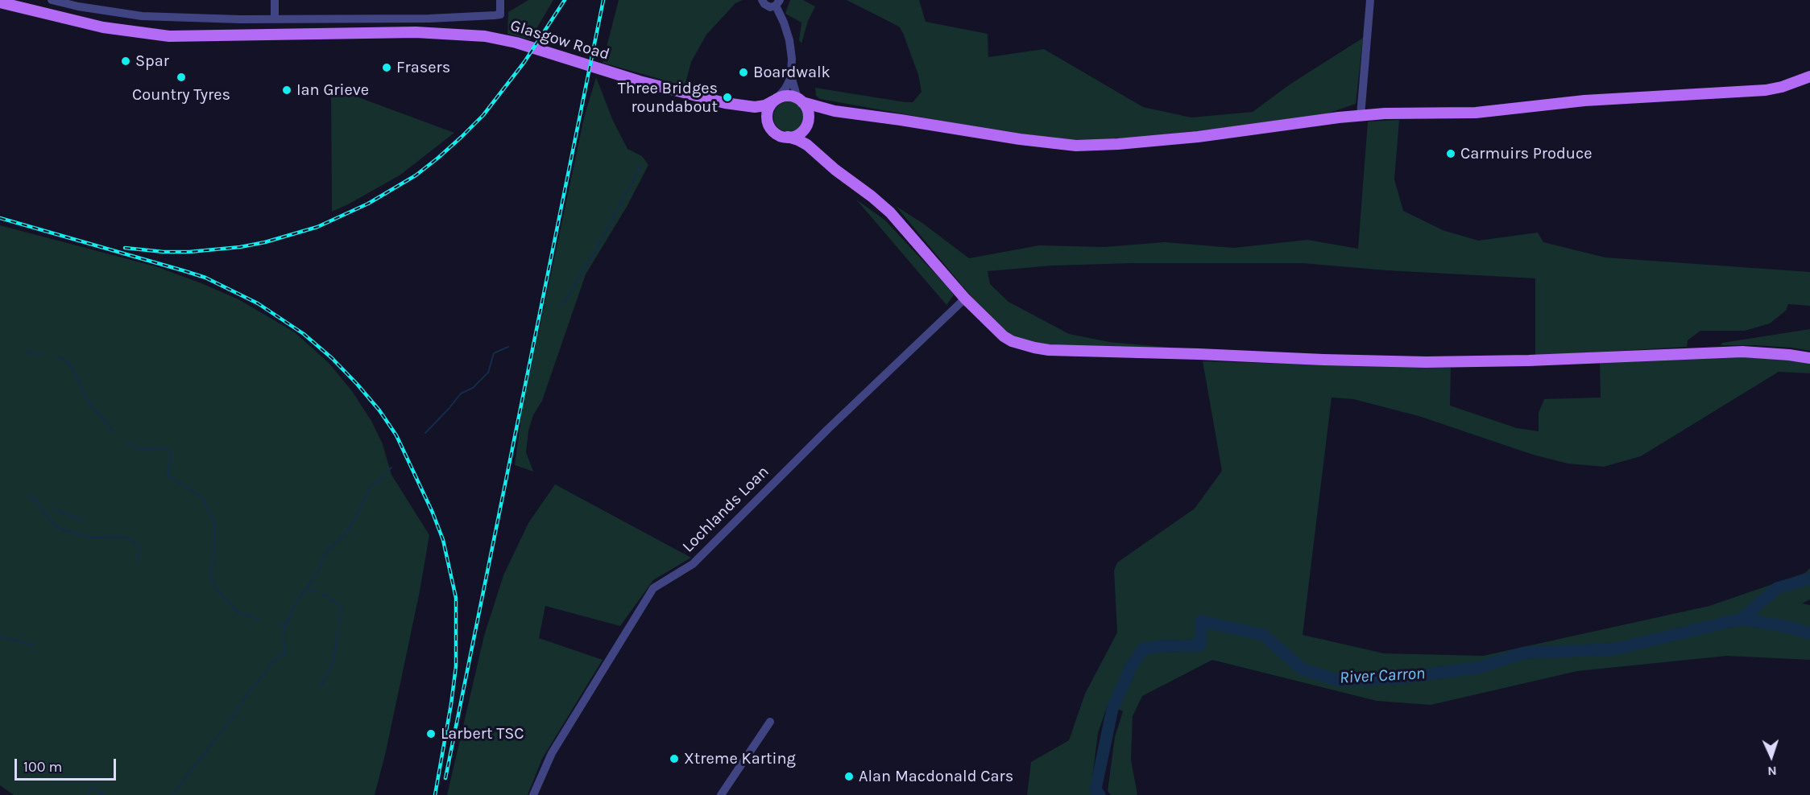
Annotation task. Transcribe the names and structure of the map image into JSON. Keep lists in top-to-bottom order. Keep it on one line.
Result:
{"streets":{"main road":["Glasgow Road"],"street":["Lochlands Loan"]},"water":["River Carron"],"places":["Spar","Frasers","Boardwalk","Country Tyres","Ian Grieve","Three Bridges roundabout","Carmuirs Produce","Larbert TSC","Xtreme Karting","Alan Macdonald Cars"],"scale_bar":"100 m","north":"bottom"}
